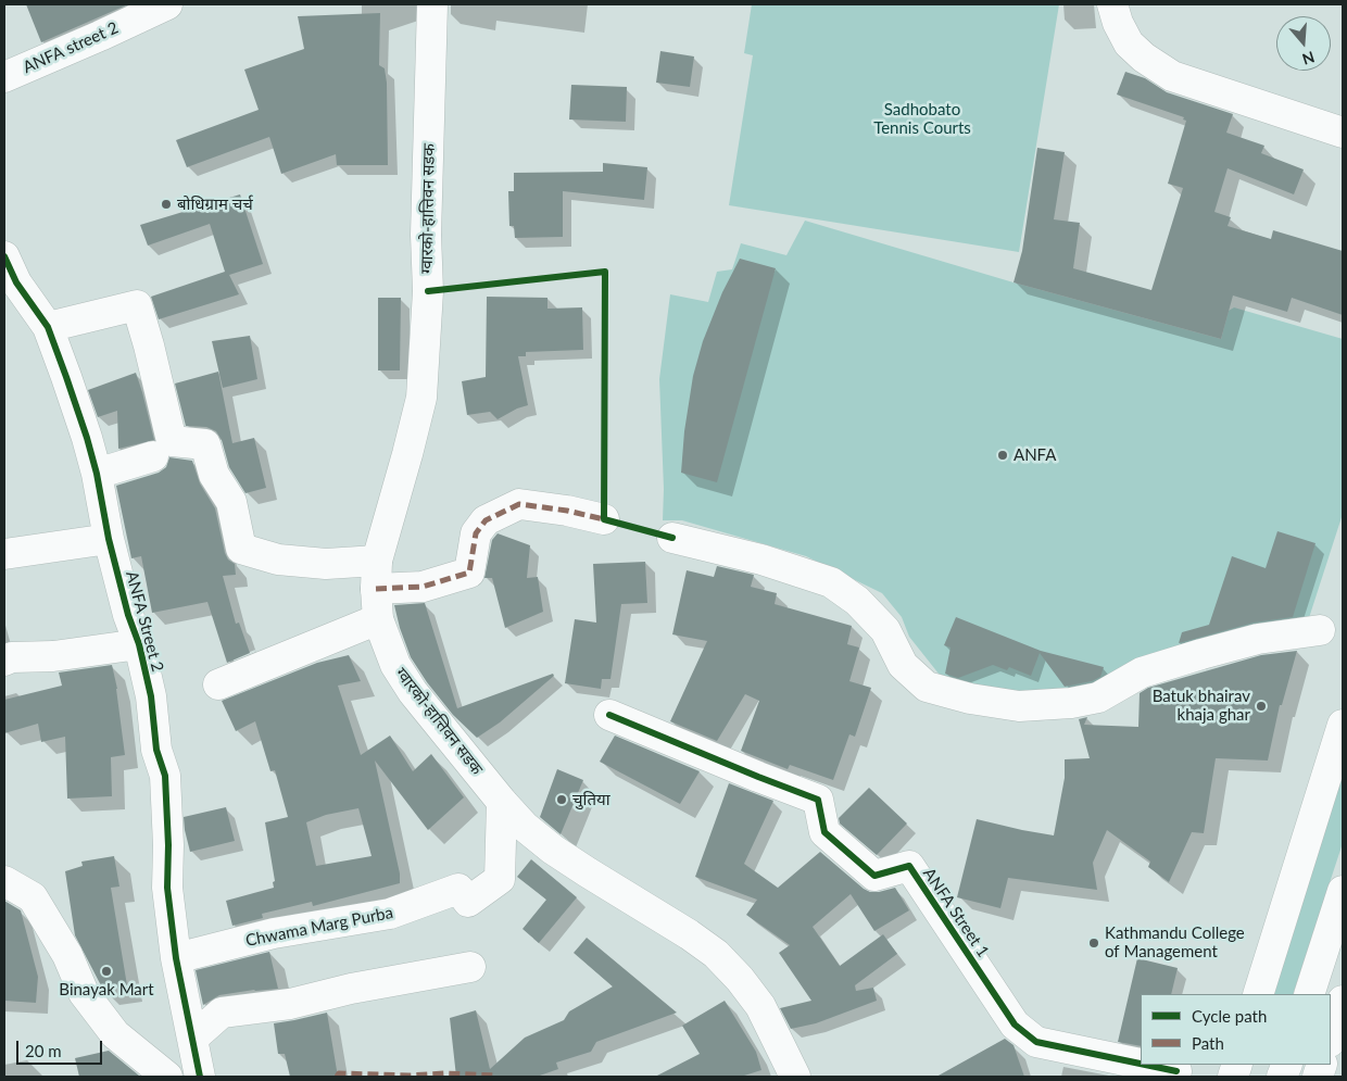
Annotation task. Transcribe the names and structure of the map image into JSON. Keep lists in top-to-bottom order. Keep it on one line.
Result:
{"streets":{"main road":["ANFA street 2","ग्वारको-हात्तिवन सडक","ANFA Street 2","ANFA Street 1","Chwama Marg Purba"]},"crossings":[["ग्वारको-हात्तिवन सडक","Chwama Marg Purba"],["ANFA Street 2","Chwama Marg Purba"]],"parks":["Sadhobato Tennis Courts"],"places":["बोधिग्राम चर्च","ANFA","Batuk bhairav khaja ghar","चुतिया","Kathmandu College of Management","Binayak Mart"],"legend":["Cycle path","Path"],"scale_bar":"20 m","north":"bottom"}
